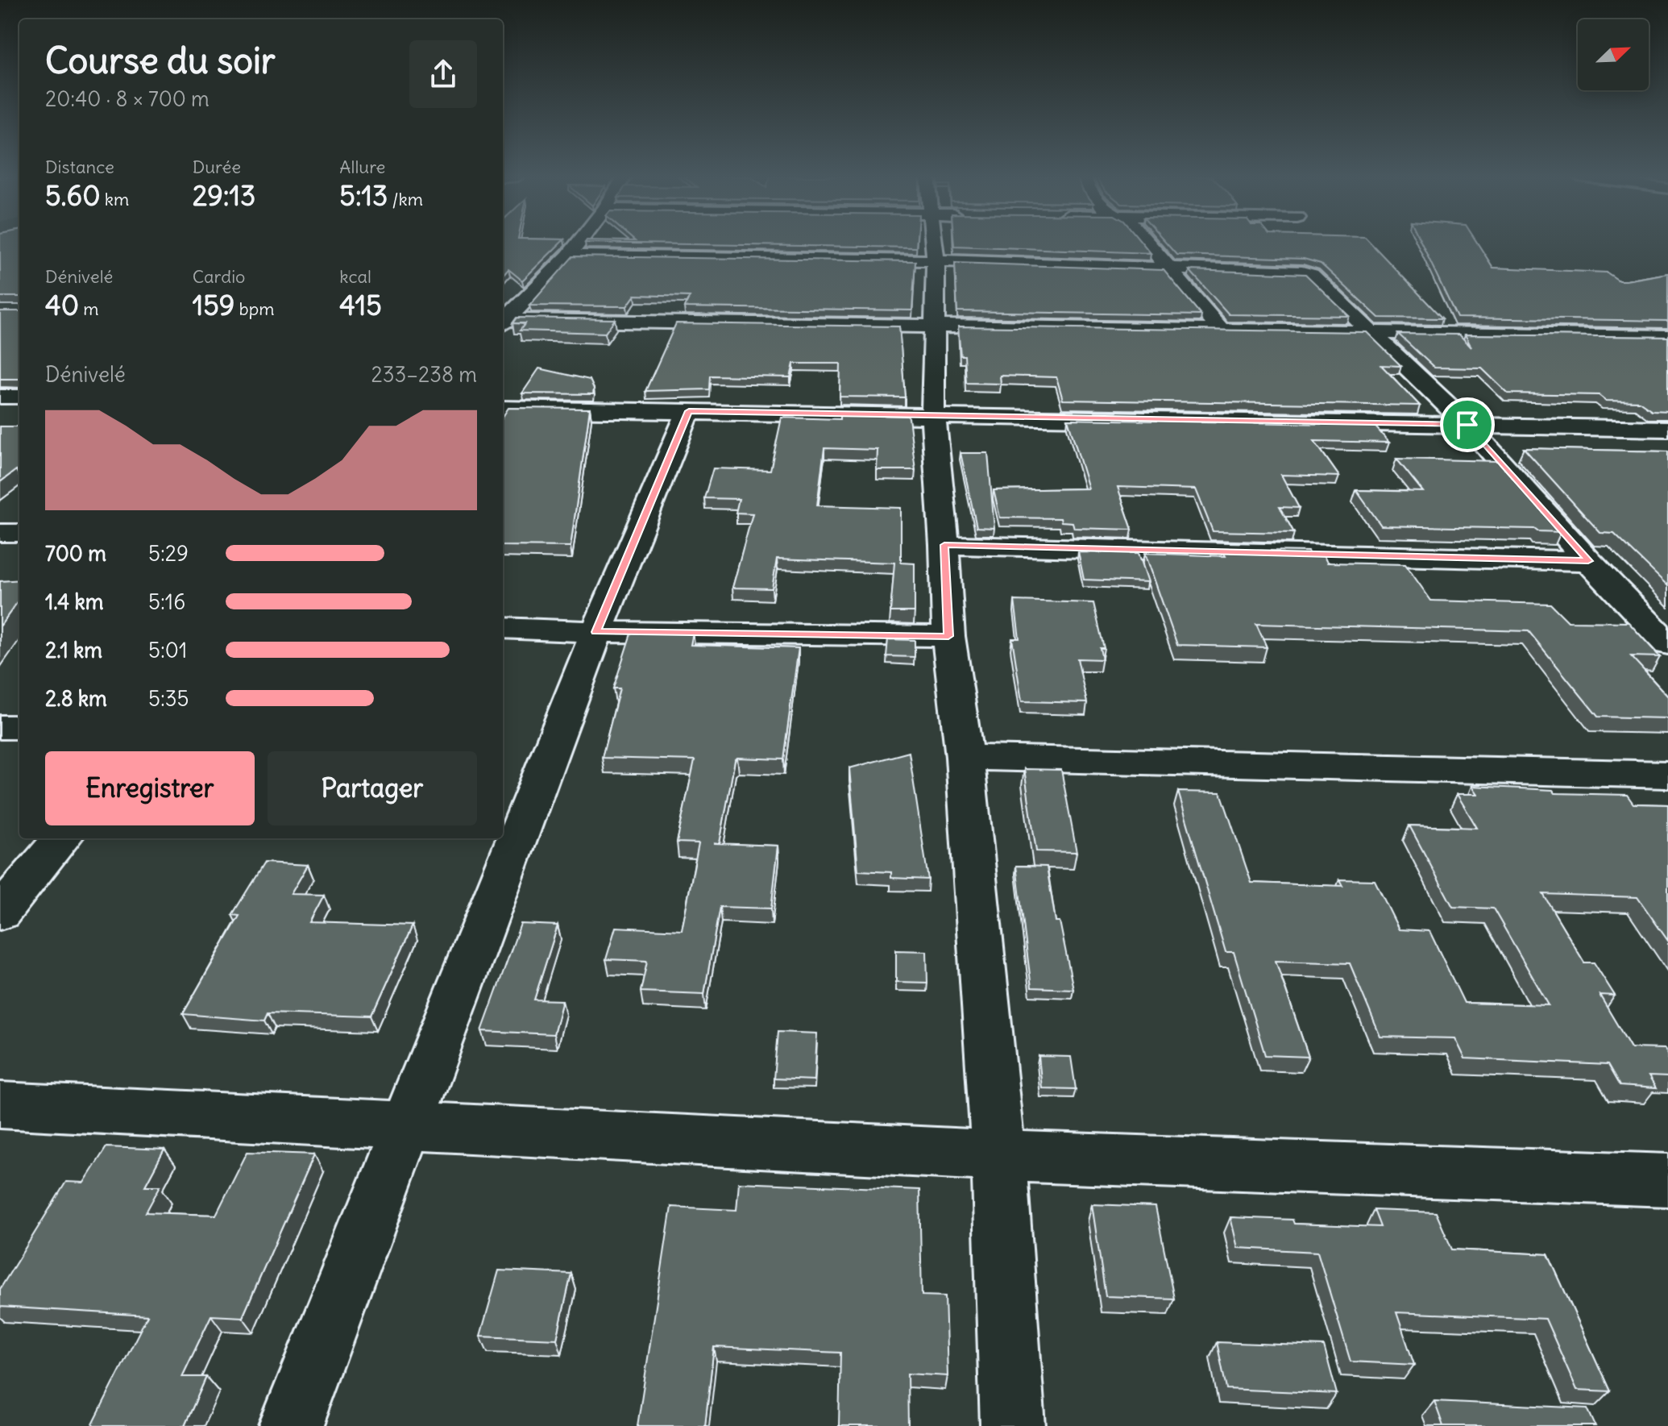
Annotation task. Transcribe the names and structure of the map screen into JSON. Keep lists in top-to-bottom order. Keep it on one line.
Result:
{"north":"top right","page":{"heading":["Course du soir","20:40 · 8 × 700 m"],"stats":[["Distance","5.60 km"],["Durée","29:13"],["Allure","5:13 /km"],["Dénivelé","40 m"],["Cardio","159 bpm"],["kcal","415"]],"chart":["Dénivelé","233–238 m"],"list":[{"name":"700 m","note":"5:29"},{"name":"1.4 km","note":"5:16"},{"name":"2.1 km","note":"5:01"},{"name":"2.8 km","note":"5:35"}],"buttons":["Enregistrer","Partager"]}}
